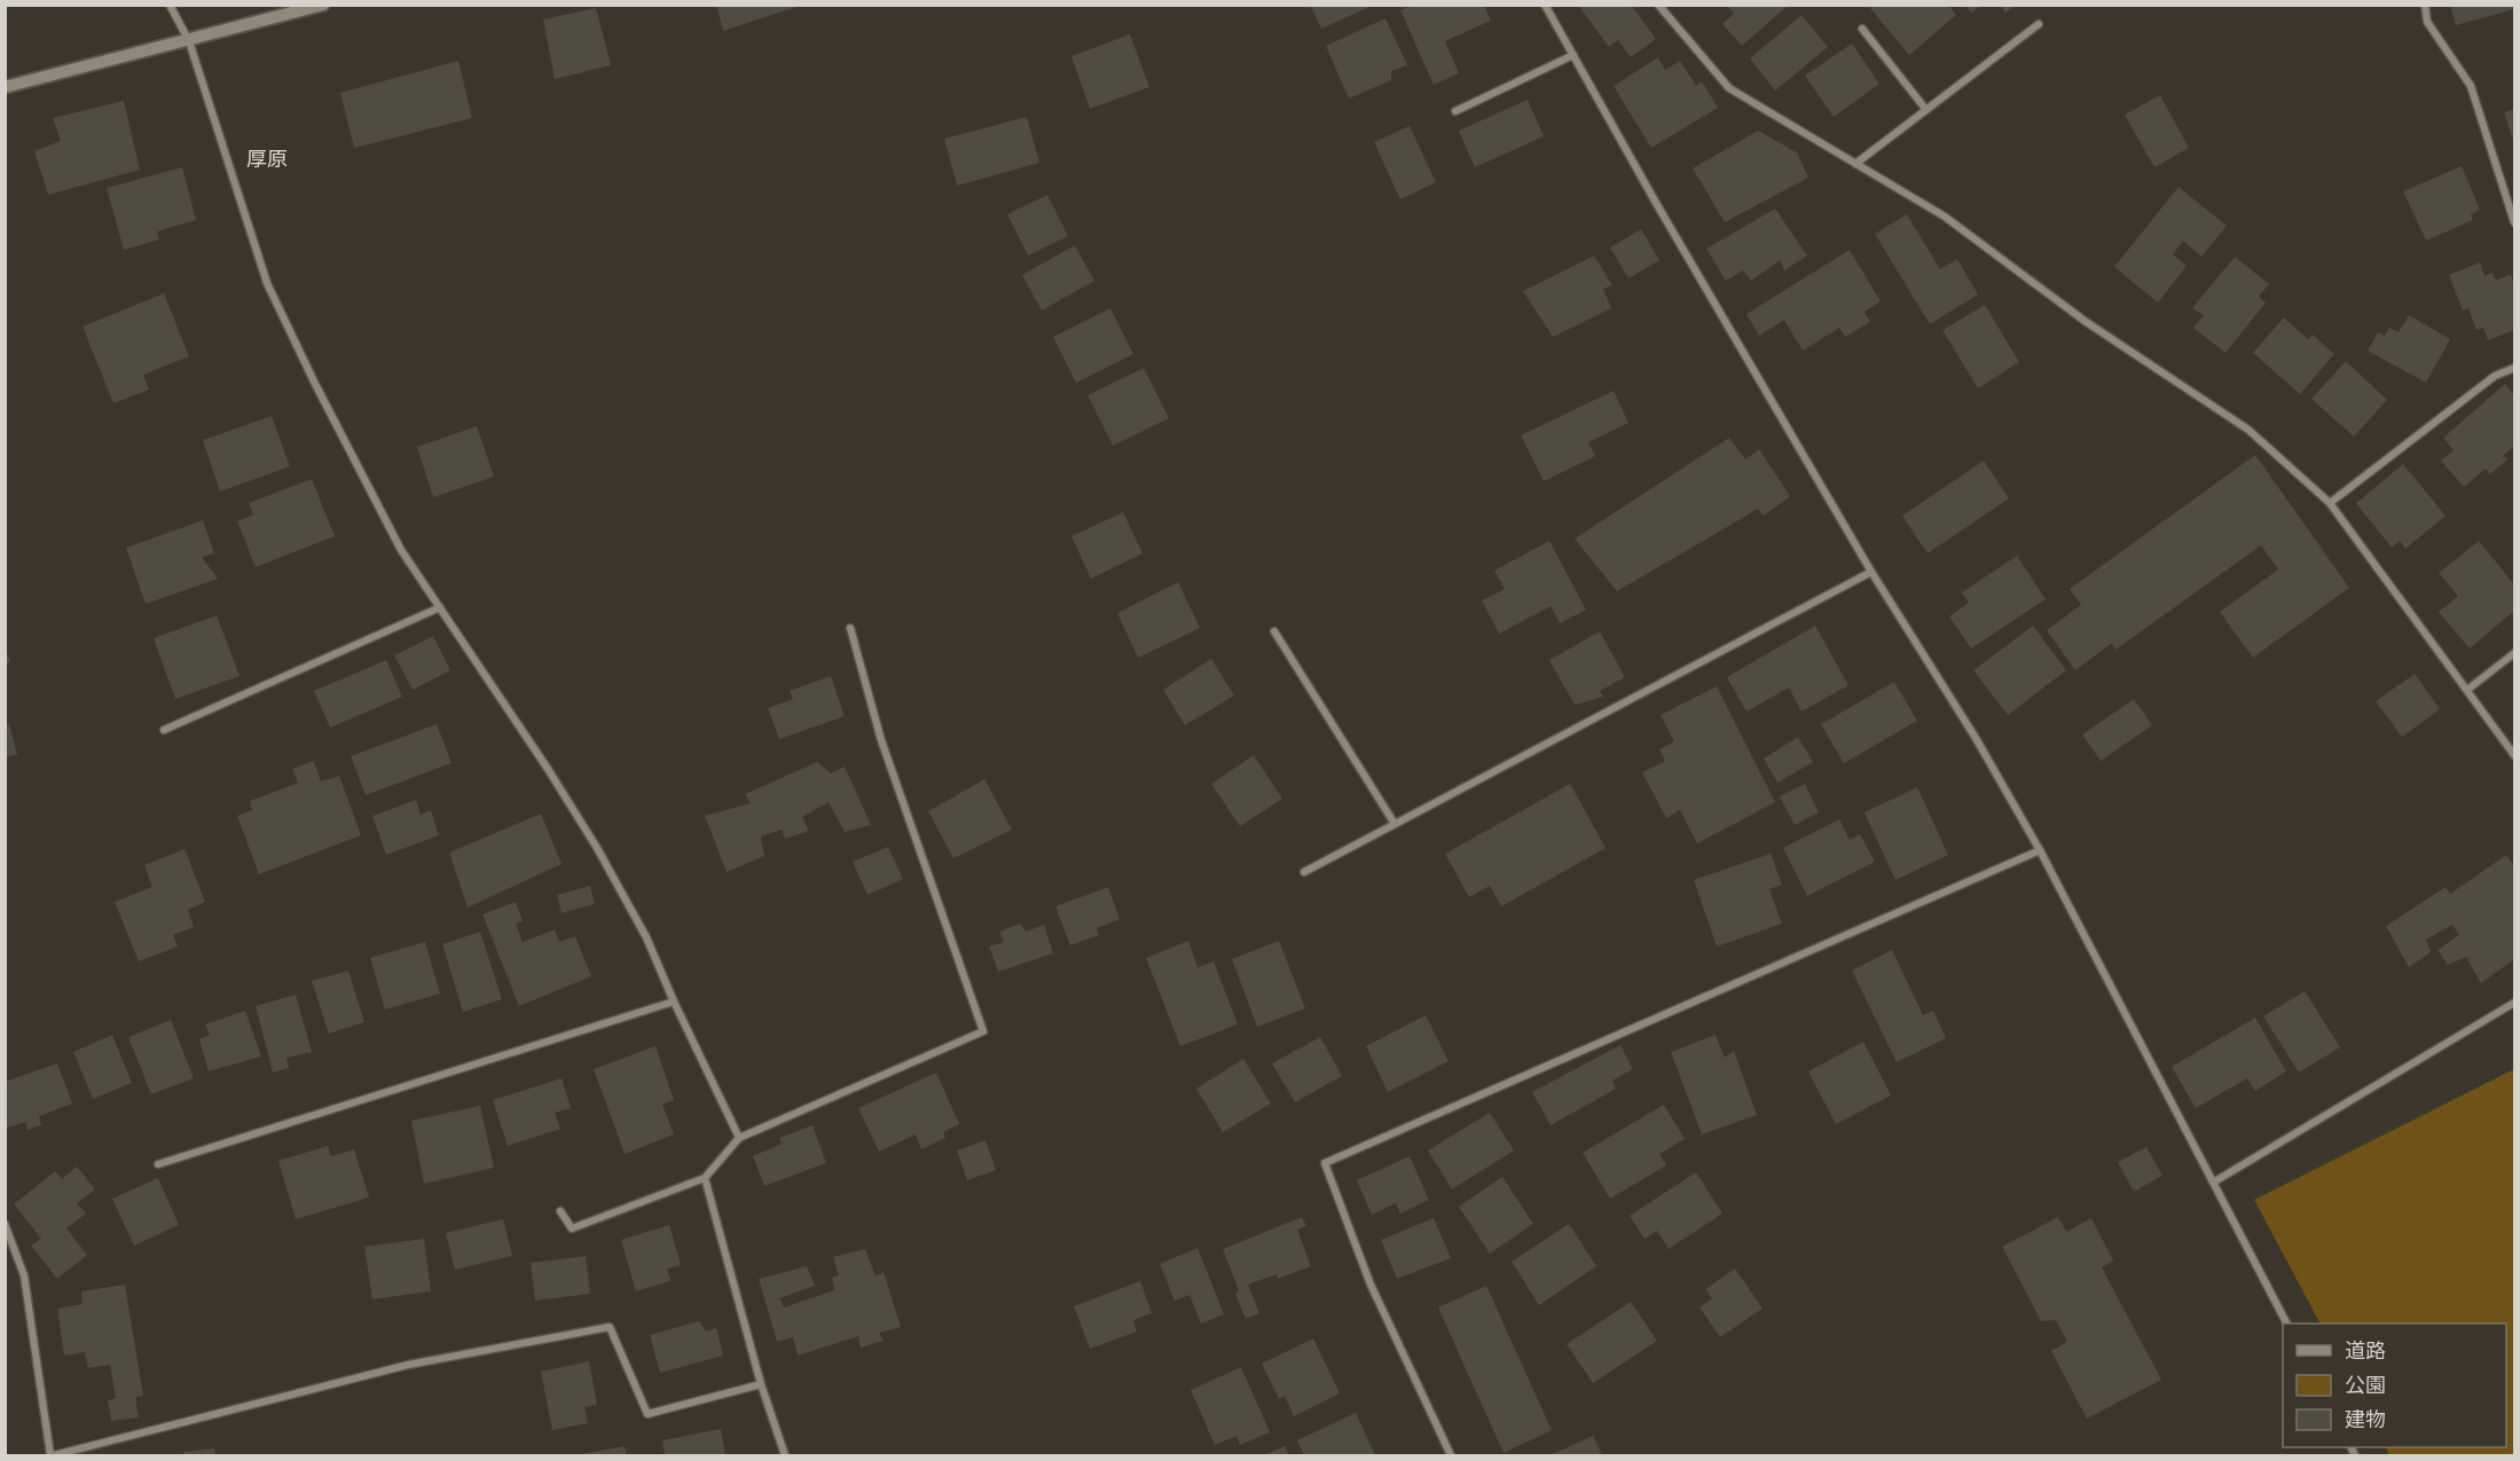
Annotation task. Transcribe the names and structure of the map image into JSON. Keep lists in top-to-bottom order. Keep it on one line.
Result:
{"districts":["厚原"],"legend":["道路","公園","建物"]}
